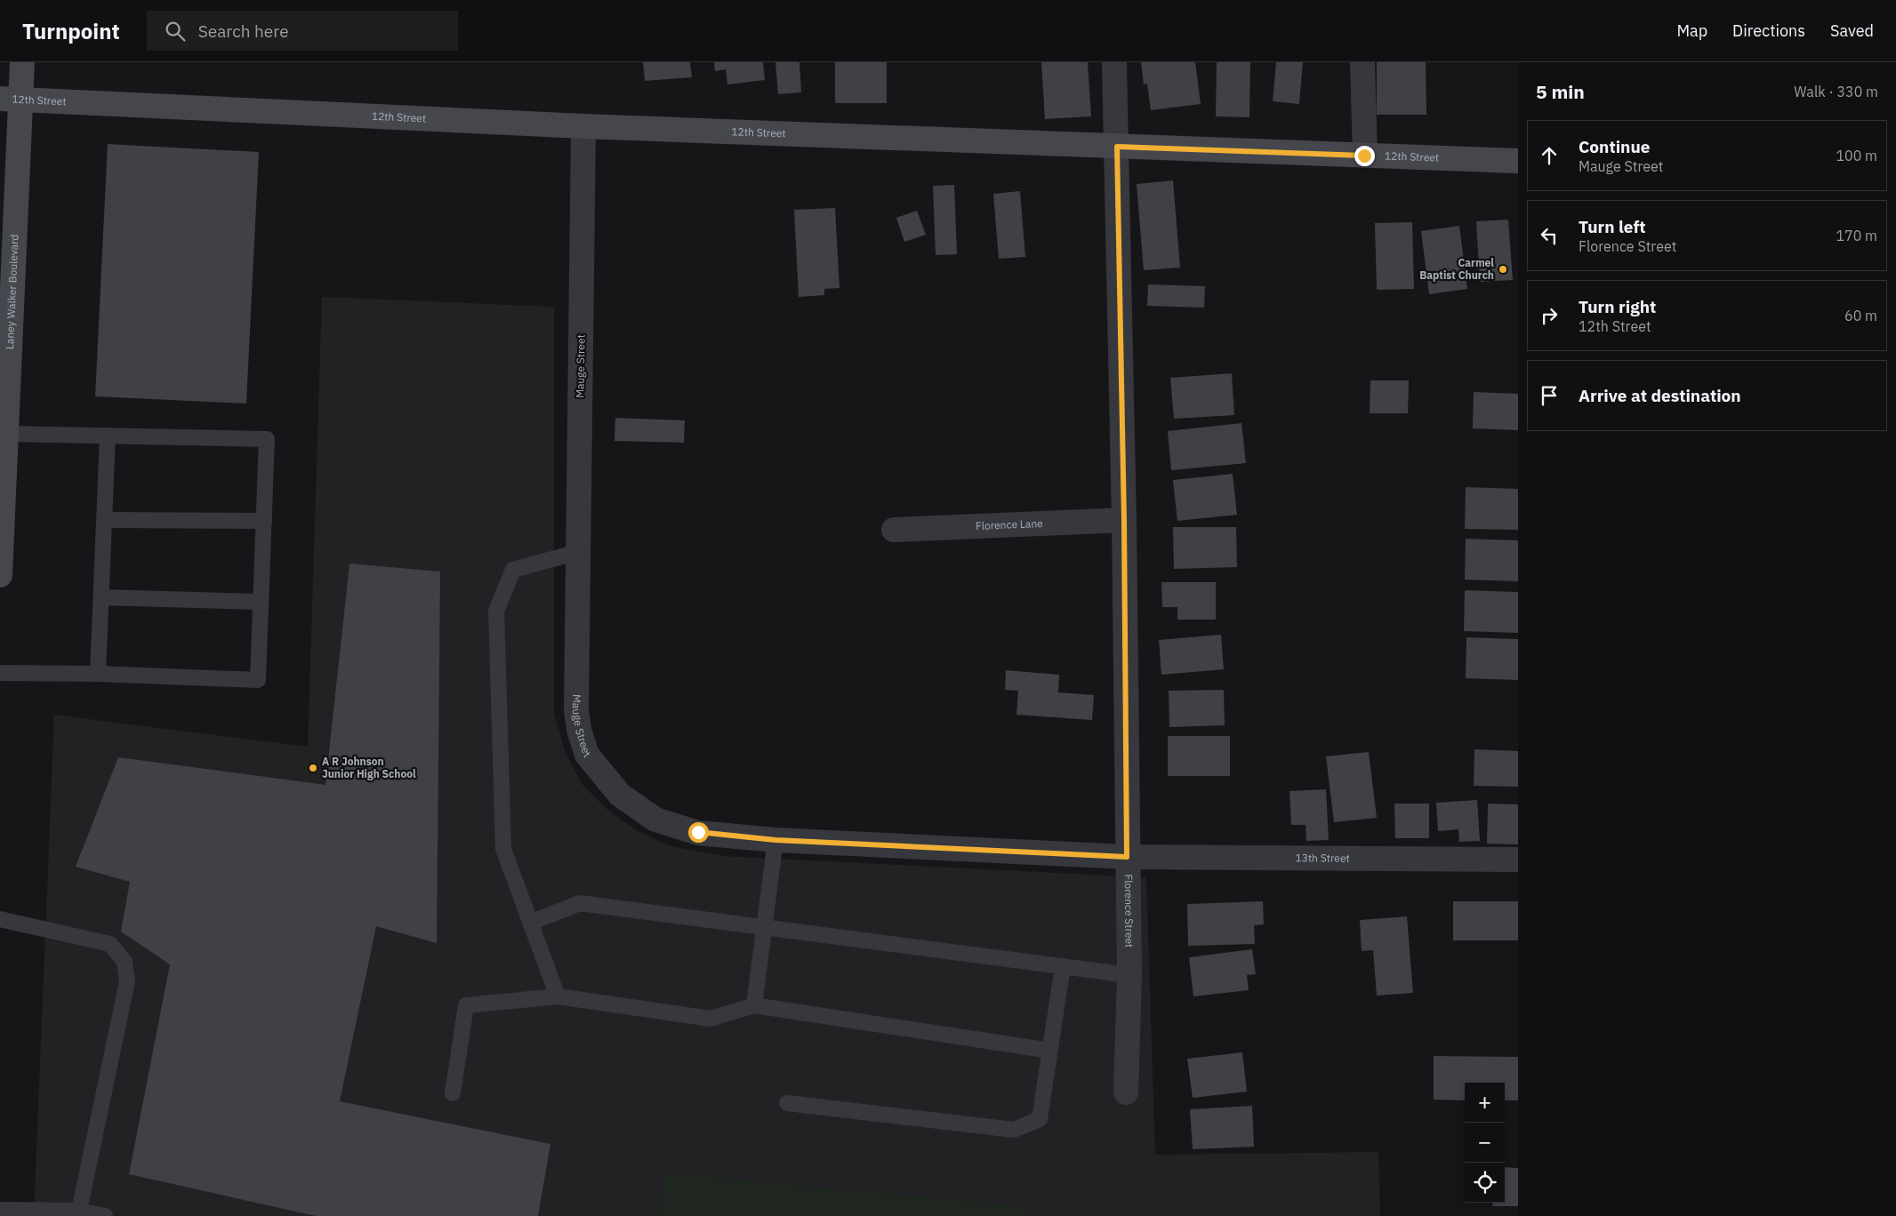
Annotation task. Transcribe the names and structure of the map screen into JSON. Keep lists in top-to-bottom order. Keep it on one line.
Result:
{"streets":{"street":["12th Street","Laney Walker Boulevard","Mauge Street","Florence Lane","13th Street","Florence Street"]},"crossings":[["12th Street","Laney Walker Boulevard"],["12th Street","Mauge Street"],["12th Street","Florence Street"],["Mauge Street","13th Street"],["Mauge Street","Florence Street"],["Florence Lane","Florence Street"],["13th Street","Florence Street"]],"places":["Carmel Baptist Church","A R Johnson Junior High School"],"page":{"header":"Turnpoint","search":"Search here","nav":["Map","Directions","Saved"],"heading":["5 min","Walk · 330 m"],"list":[["Continue","Mauge Street","100 m"],["Turn left","Florence Street","170 m"],["Turn right","12th Street","60 m"],"Arrive at destination"],"map_buttons":["+","−"]}}
